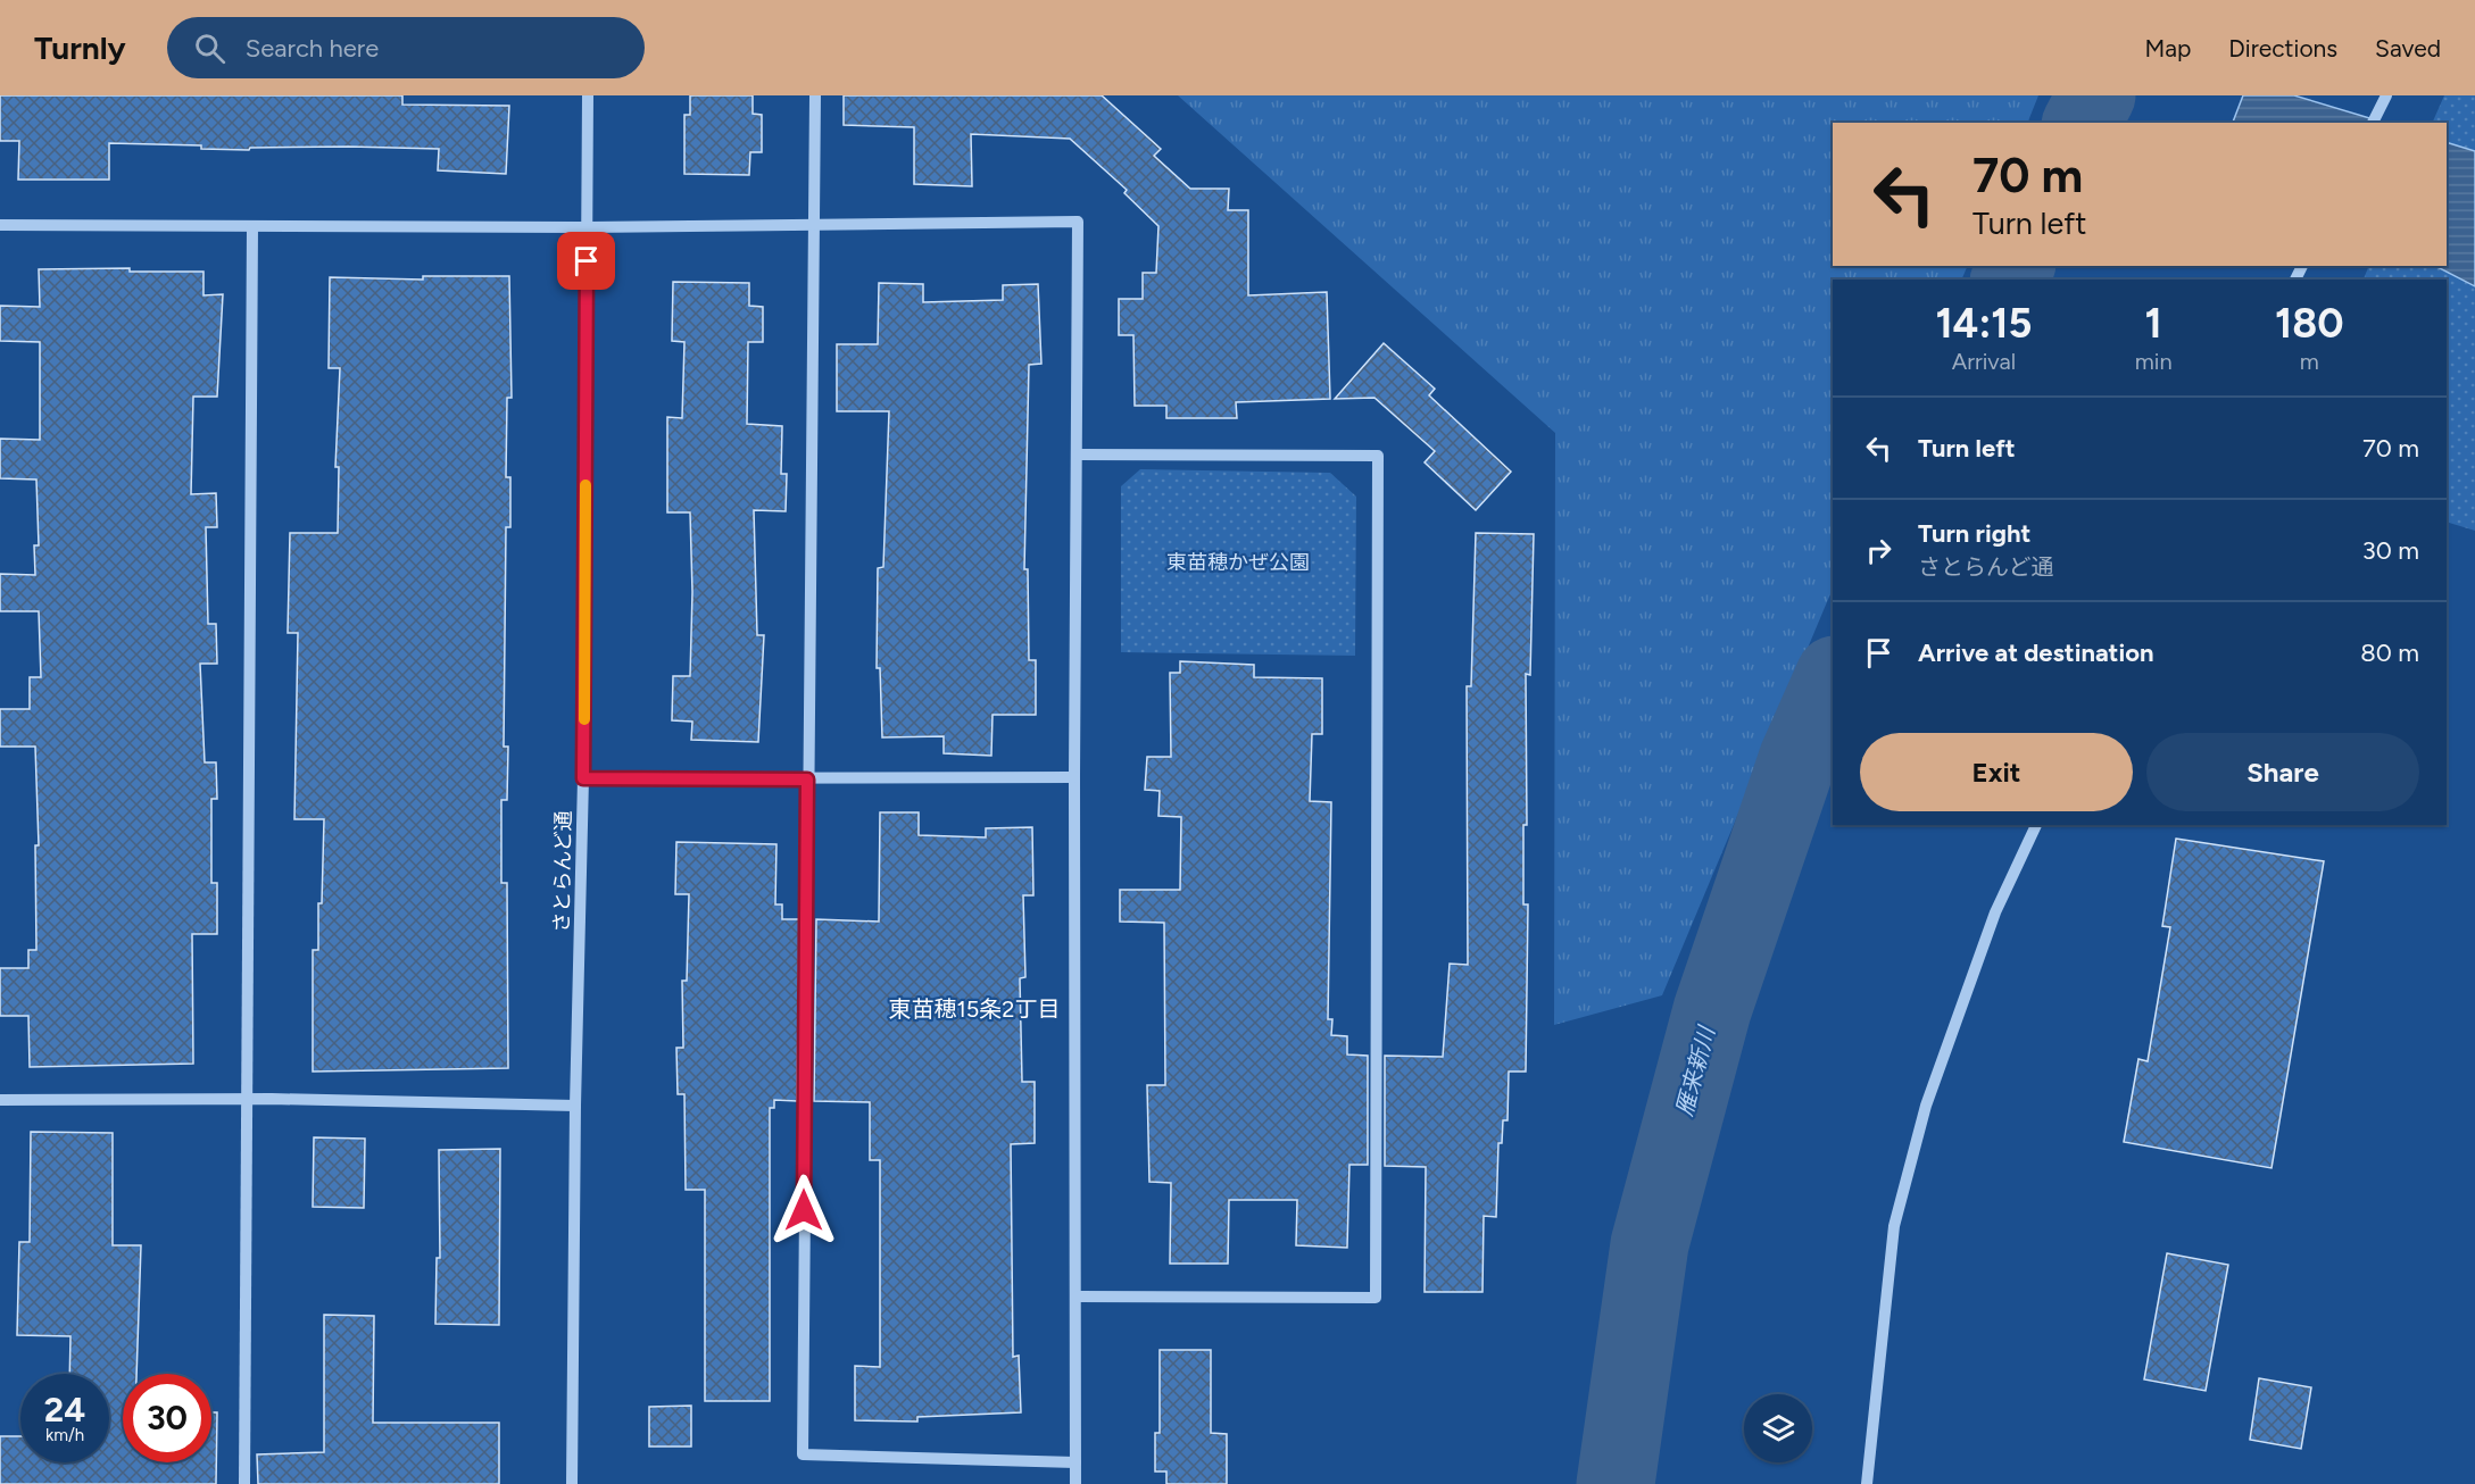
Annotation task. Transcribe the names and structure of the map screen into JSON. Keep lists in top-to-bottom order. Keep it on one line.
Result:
{"streets":{"street":["さとらんど通"]},"districts":["東苗穂15条2丁目"],"water":["雁来新川"],"parks":["東苗穂かぜ公園"],"page":{"header":"Turnly","search":"Search here","nav":["Map","Directions","Saved"],"turn":["70 m","Turn left"],"eta":["14:15","Arrival","1","min","180","m"],"list":[{"name":"Turn left","value":"70 m"},{"name":"Turn right","note":"さとらんど通","value":"30 m"},{"name":"Arrive at destination","value":"80 m"}],"buttons":["Exit","Share"],"speed":"24 km/h","limit":"30"}}
